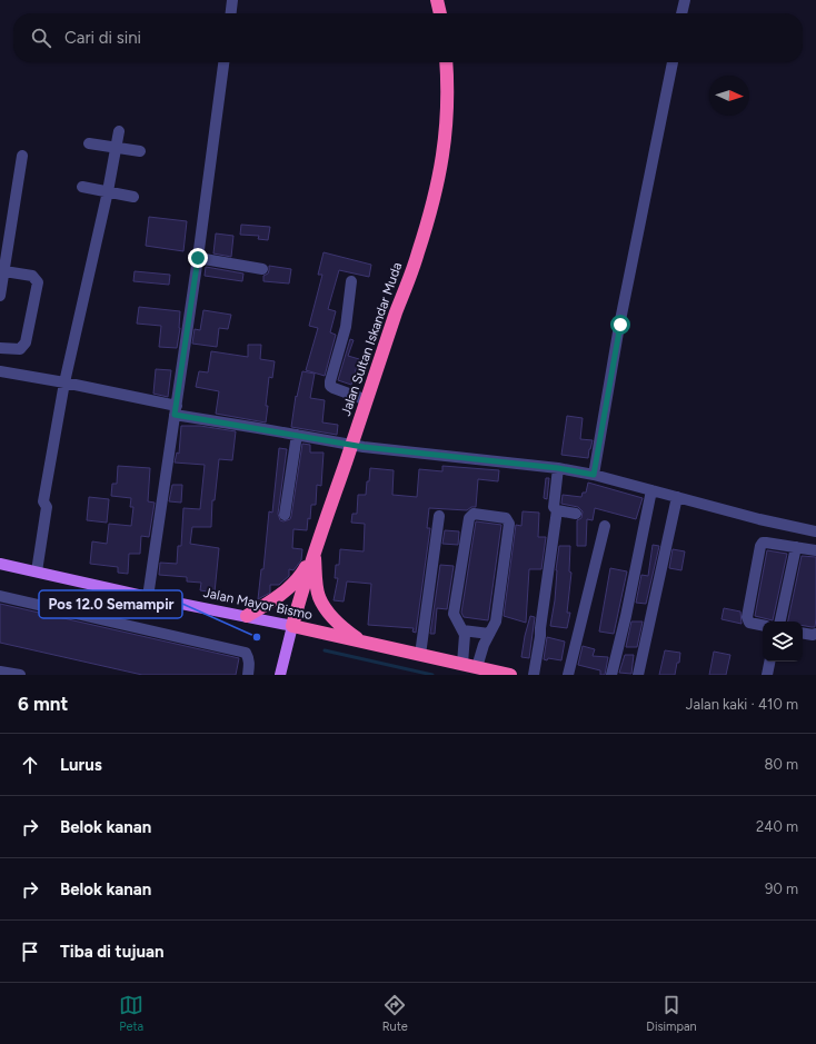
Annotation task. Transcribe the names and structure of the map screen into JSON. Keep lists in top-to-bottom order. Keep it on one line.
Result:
{"streets":{"highway":["Jalan Sultan Iskandar Muda","Jalan Mayor Bismo"]},"crossings":[["Jalan Sultan Iskandar Muda","Jalan Mayor Bismo"]],"places":["Pos 12.0 Semampir"],"north":"right","page":{"search":"Cari di sini","heading":["6 mnt","Jalan kaki · 410 m"],"list":[["Lurus","80 m"],["Belok kanan","240 m"],["Belok kanan","90 m"],"Tiba di tujuan"],"nav":["Peta","Rute","Disimpan"]}}
